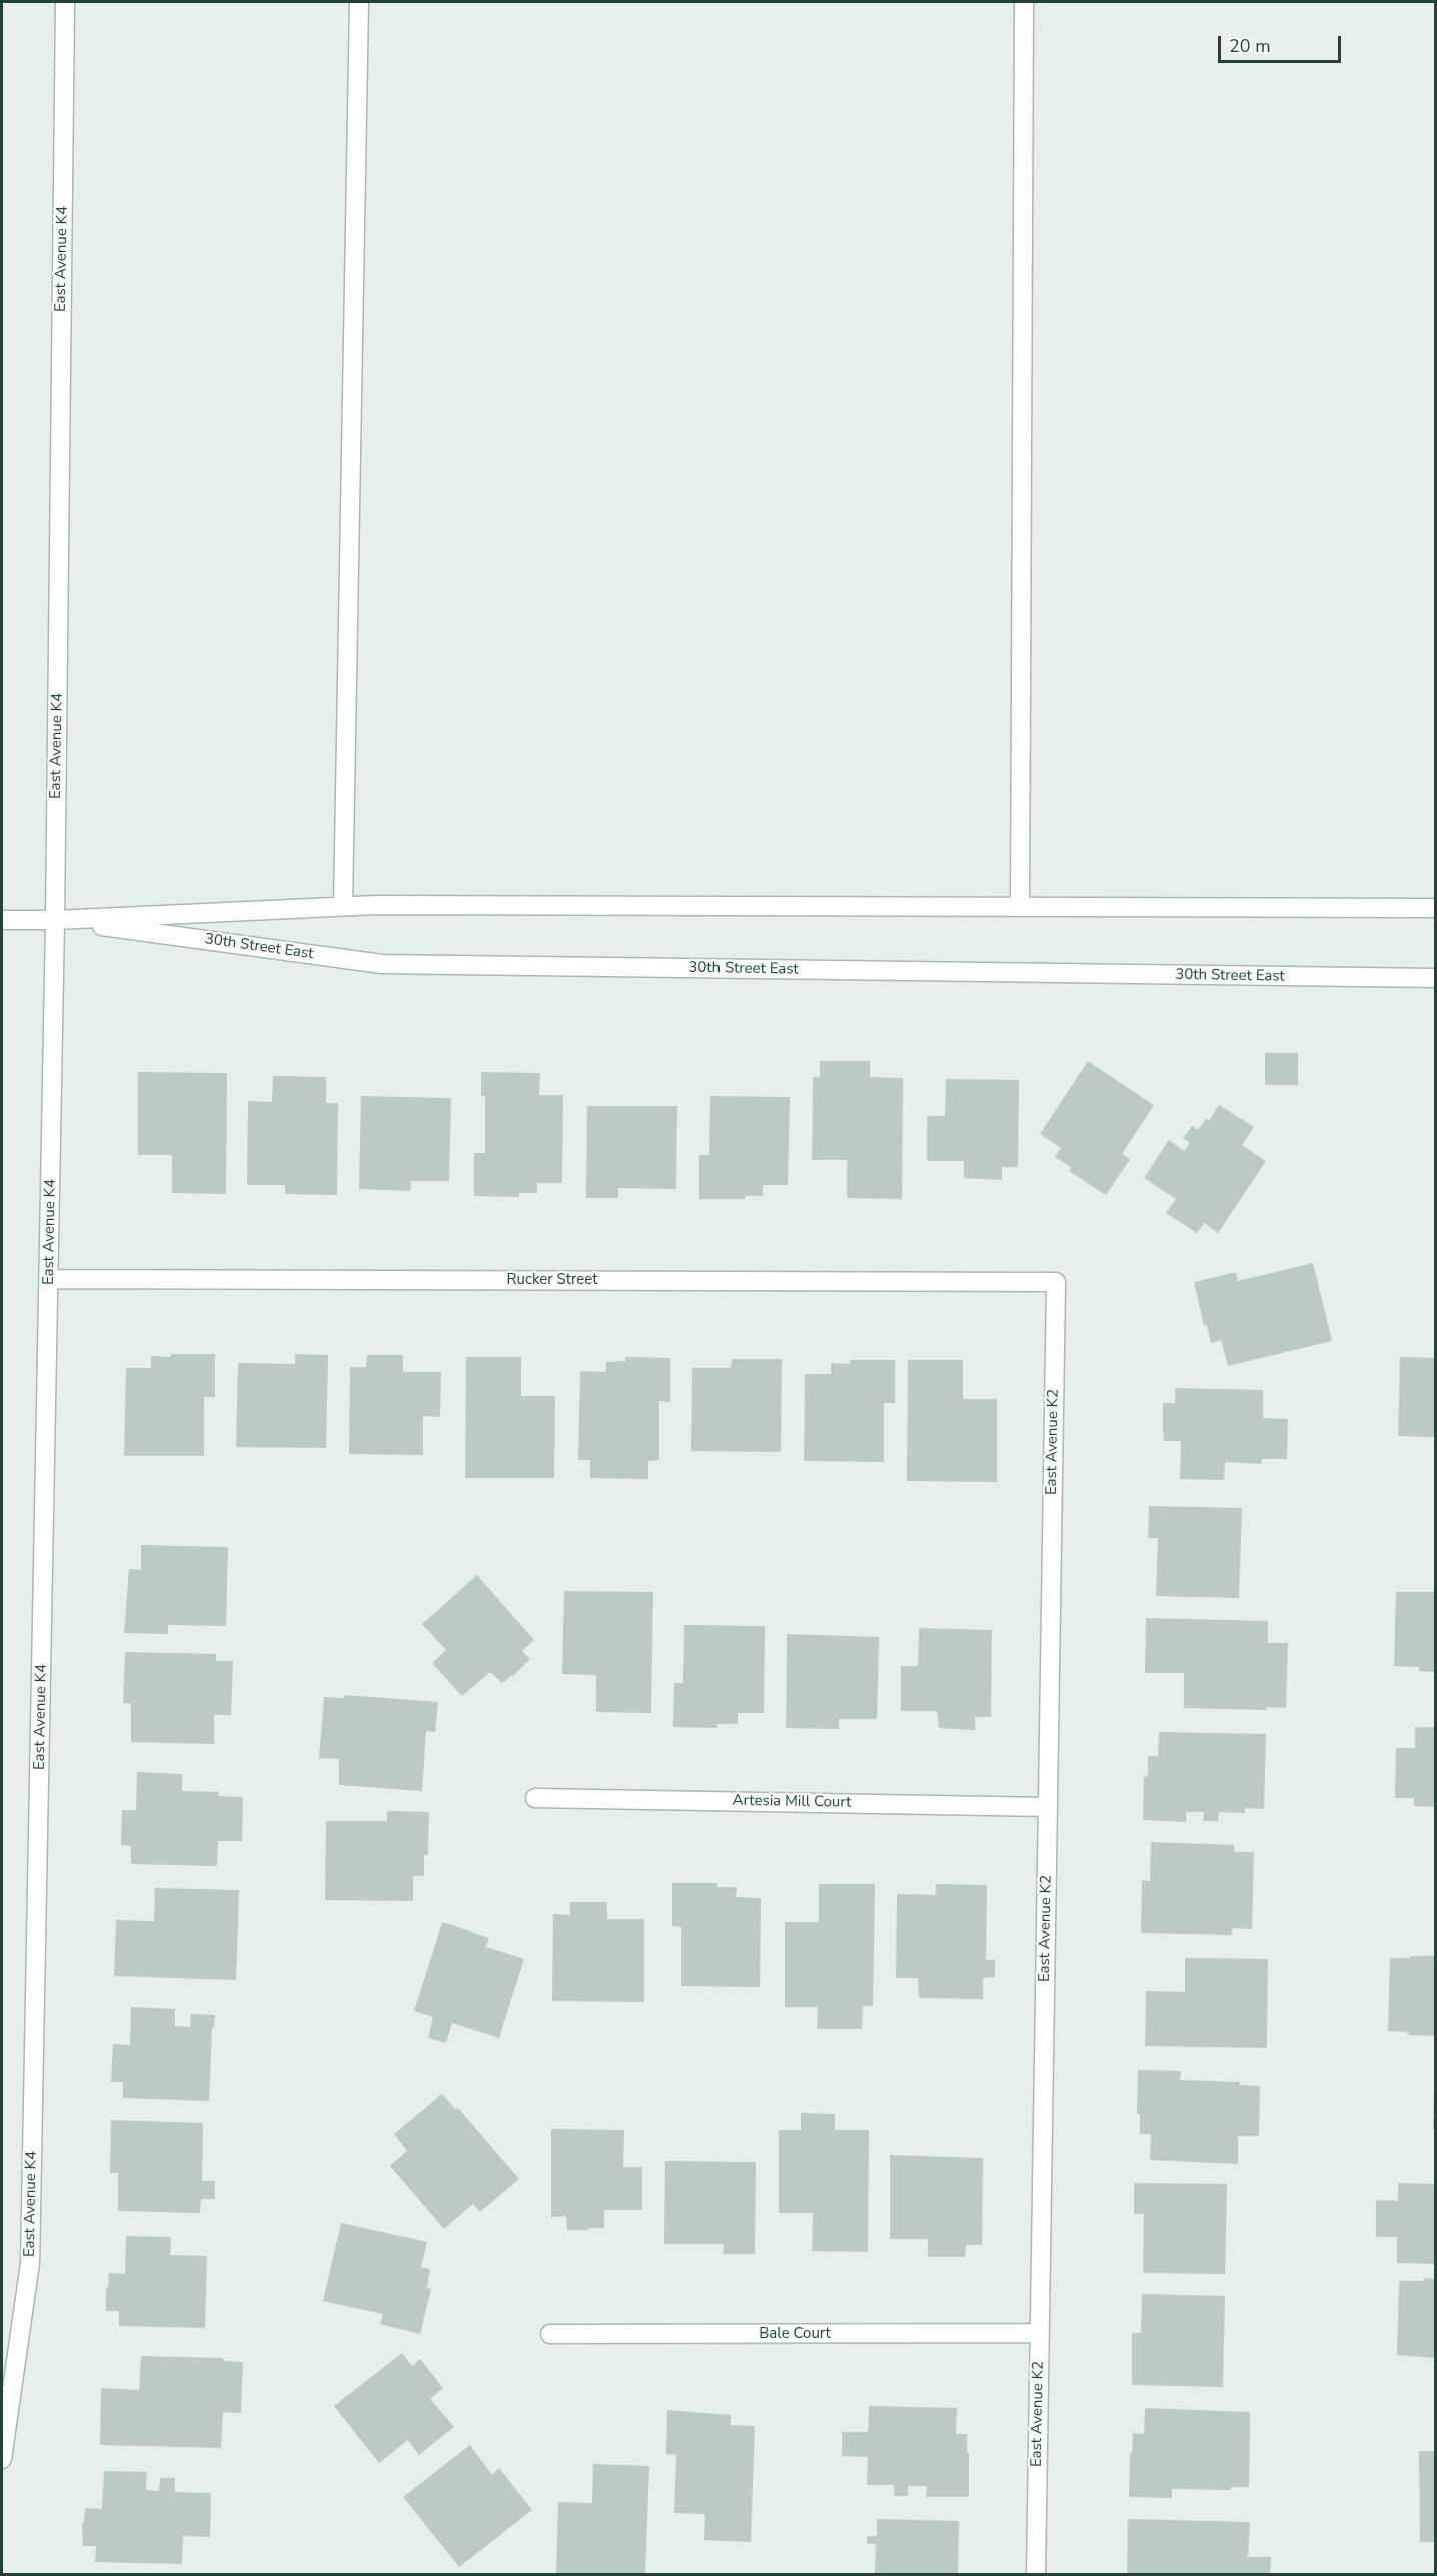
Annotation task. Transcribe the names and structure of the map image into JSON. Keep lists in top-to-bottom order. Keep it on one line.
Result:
{"streets":{"street":["East Avenue K4","30th Street East","Rucker Street","East Avenue K2","Artesia Mill Court","Bale Court"]},"crossings":[["East Avenue K4","30th Street East"],["East Avenue K4","Rucker Street"],["Rucker Street","East Avenue K2"],["East Avenue K2","Artesia Mill Court"],["East Avenue K2","Bale Court"]],"scale_bar":"20 m"}
